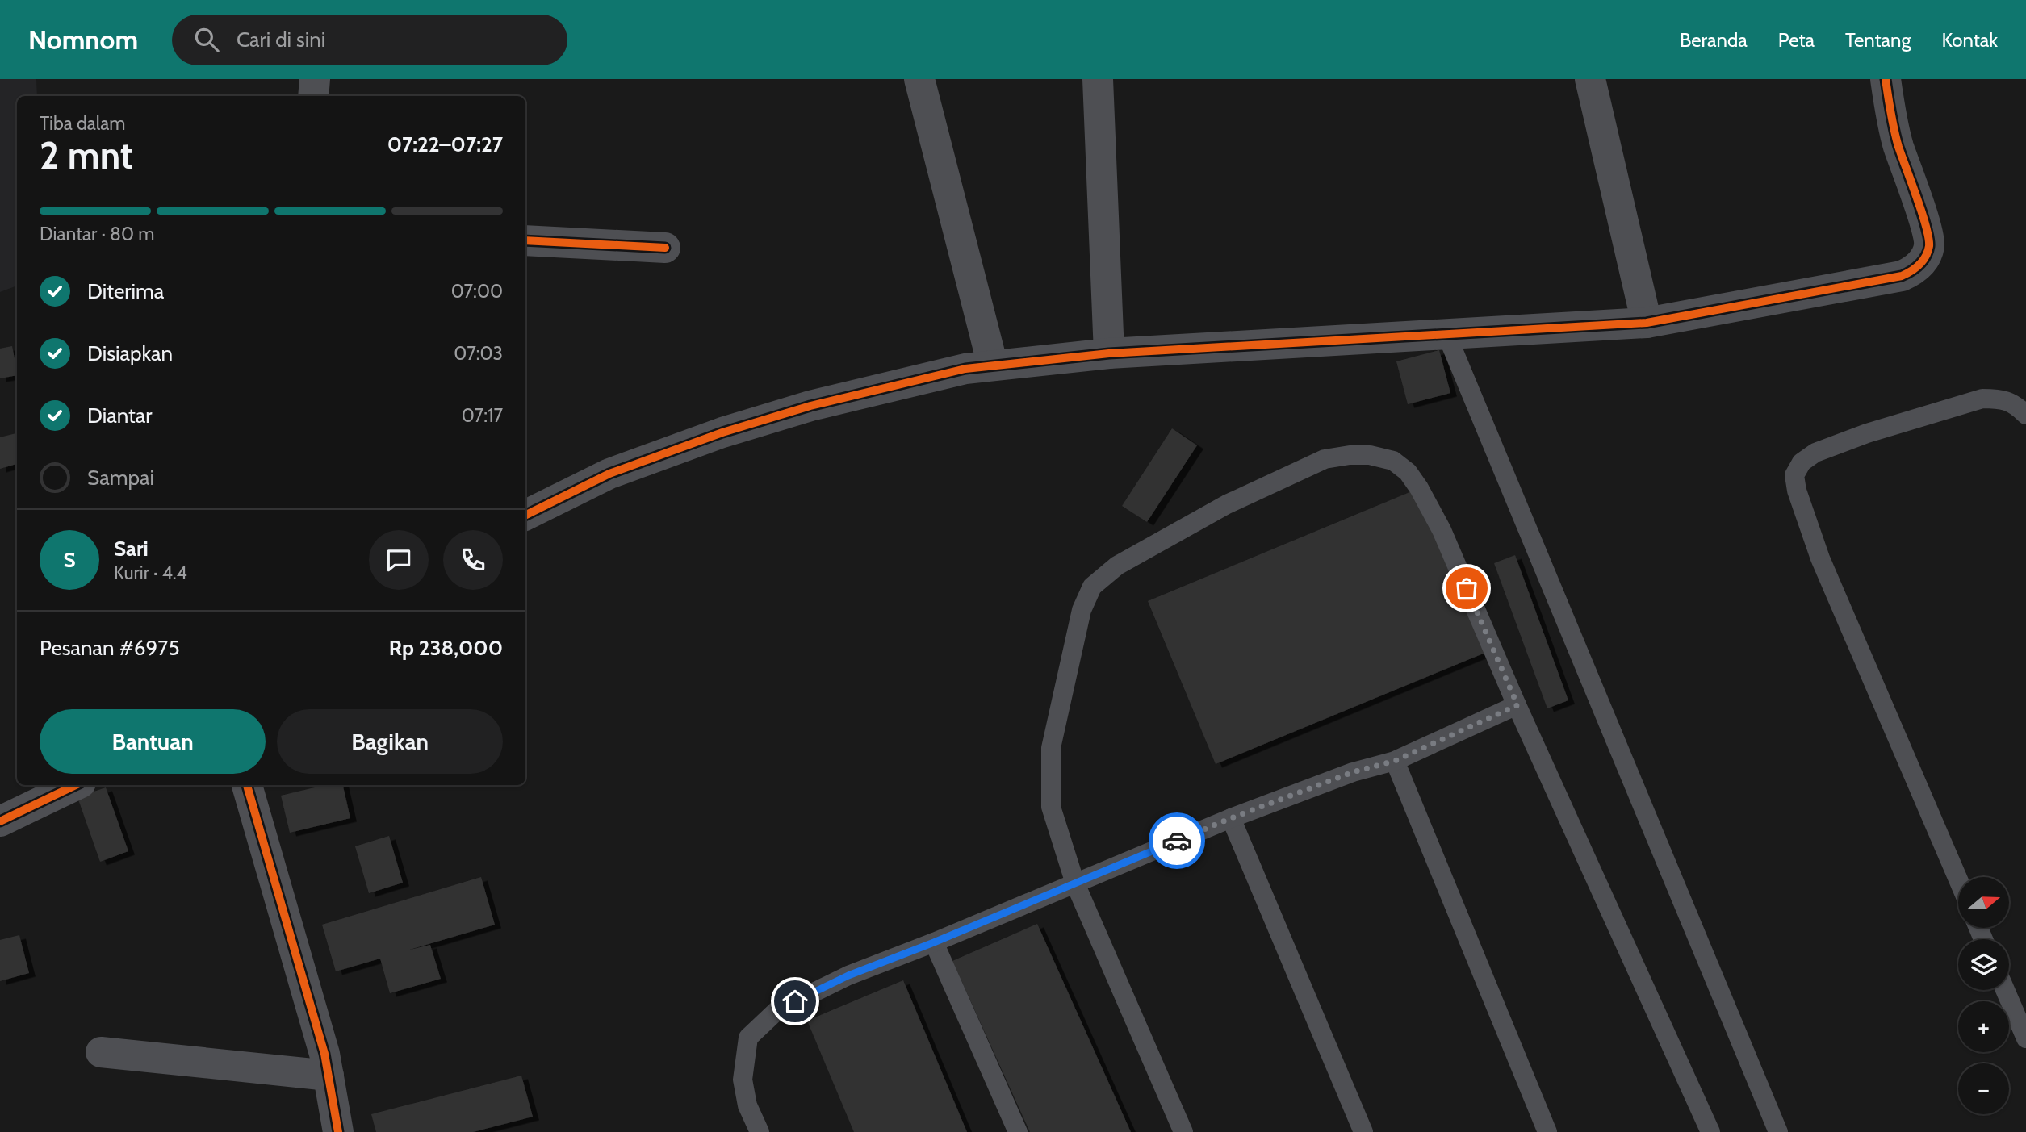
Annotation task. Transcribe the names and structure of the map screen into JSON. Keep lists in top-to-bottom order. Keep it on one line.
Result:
{"north":"right","page":{"header":"Nomnom","search":"Cari di sini","nav":["Beranda","Peta","Tentang","Kontak"],"heading":["2 mnt","Tiba dalam","07:22–07:27"],"panel":["Sari","Kurir · 4.4","Pesanan #6975","Rp 238,000"],"bar":"Diantar · 80 m","list":[["Diterima","07:00"],["Disiapkan","07:03"],["Diantar","07:17"],"Sampai"],"round":"S","buttons":["Bantuan","Bagikan"],"map_buttons":["+","−"]}}
